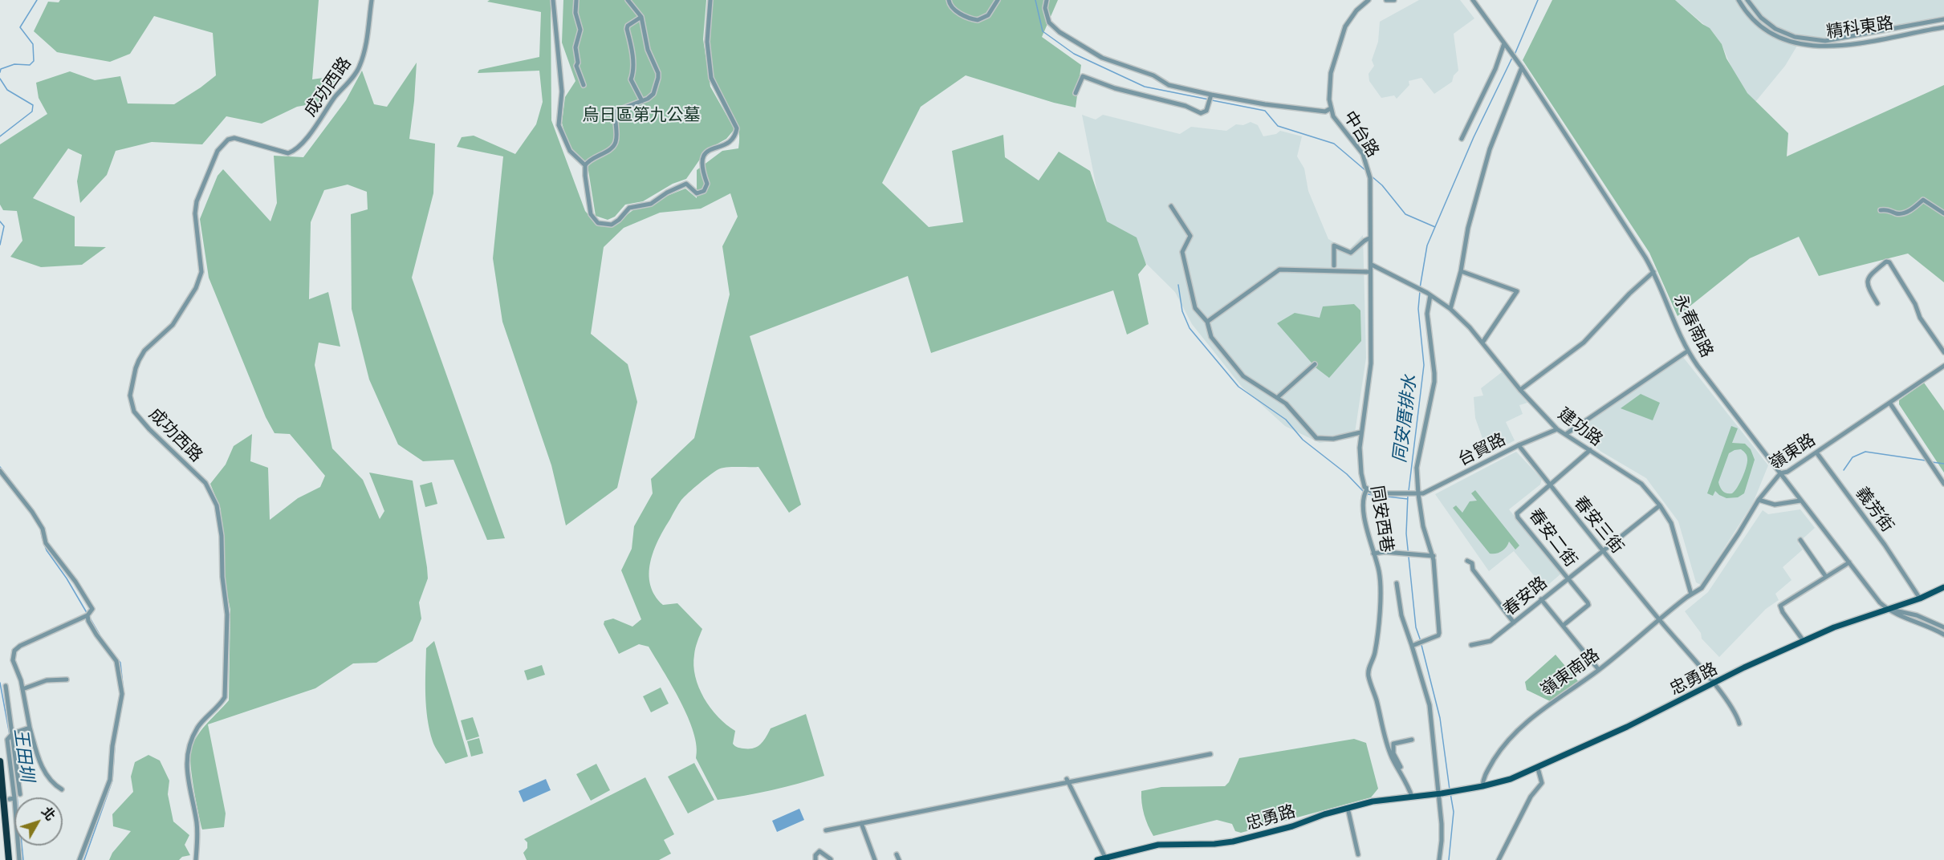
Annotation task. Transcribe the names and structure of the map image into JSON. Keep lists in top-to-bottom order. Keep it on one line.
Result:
{"streets":{"main road":["忠勇路"],"street":["精科東路","成功西路","中台路","永春南路","建功路","台貿路","嶺東路","義芳街","同安西巷","春安三街","春安二街","春安路","嶺東南路"]},"crossings":[["中台路","建功路"],["中台路","同安西巷"],["永春南路","嶺東路"],["永春南路","忠勇路"],["建功路","台貿路"],["建功路","嶺東路"],["建功路","同安西巷"],["建功路","春安二街"],["建功路","春安路"],["建功路","嶺東南路"],["台貿路","春安三街"],["嶺東路","義芳街"],["嶺東路","嶺東南路"],["義芳街","忠勇路"],["同安西巷","忠勇路"],["春安三街","春安二街"],["春安三街","春安路"],["春安三街","嶺東南路"],["春安二街","春安路"],["嶺東南路","忠勇路"]],"water":["同安厝排水","王田圳"],"parks":["烏日區第九公墓"],"north":"top right"}
